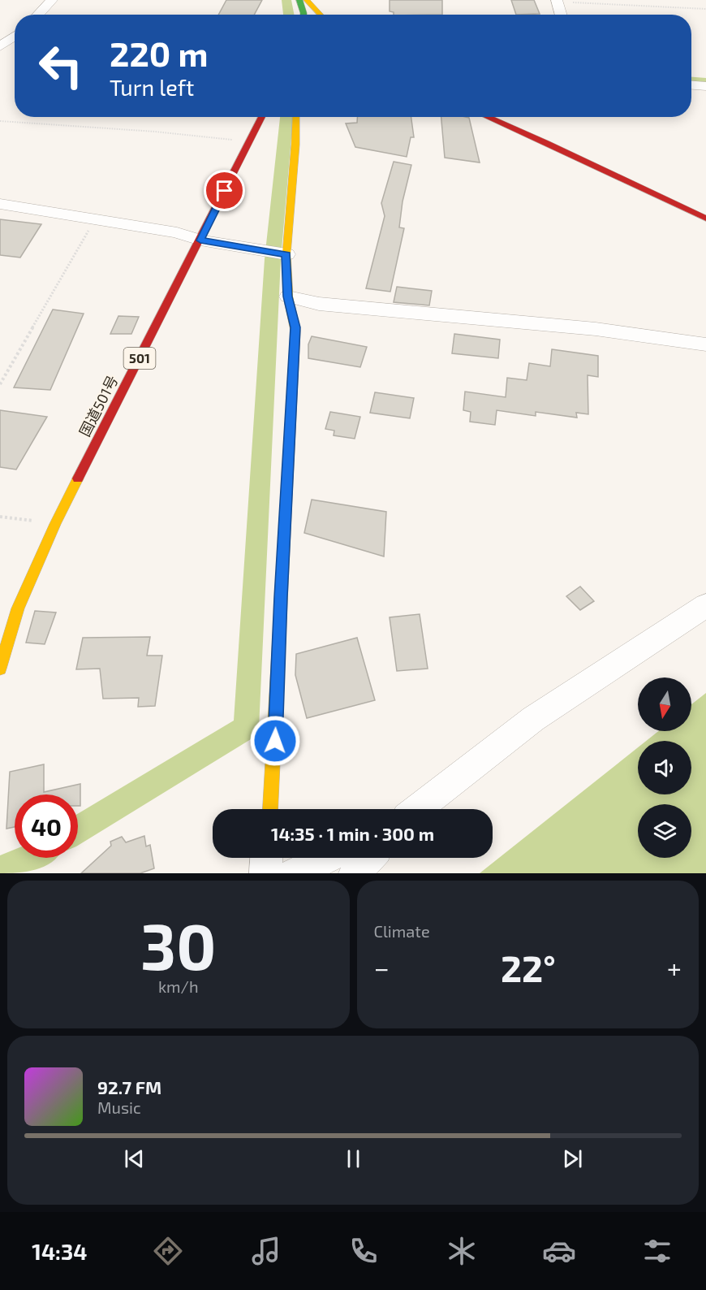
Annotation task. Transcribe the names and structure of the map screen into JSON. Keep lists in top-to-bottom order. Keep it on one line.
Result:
{"streets":{"main road":["501","国道501号"]},"north":"bottom","page":{"turn":["220 m","Turn left"],"limit":"40","trip":"14:35 · 1 min · 300 m","tile":[["30","km/h"],"Climate"],"heat":["−","22°","+"],"song":["92.7 FM","Music"],"tabs":"14:34"}}
